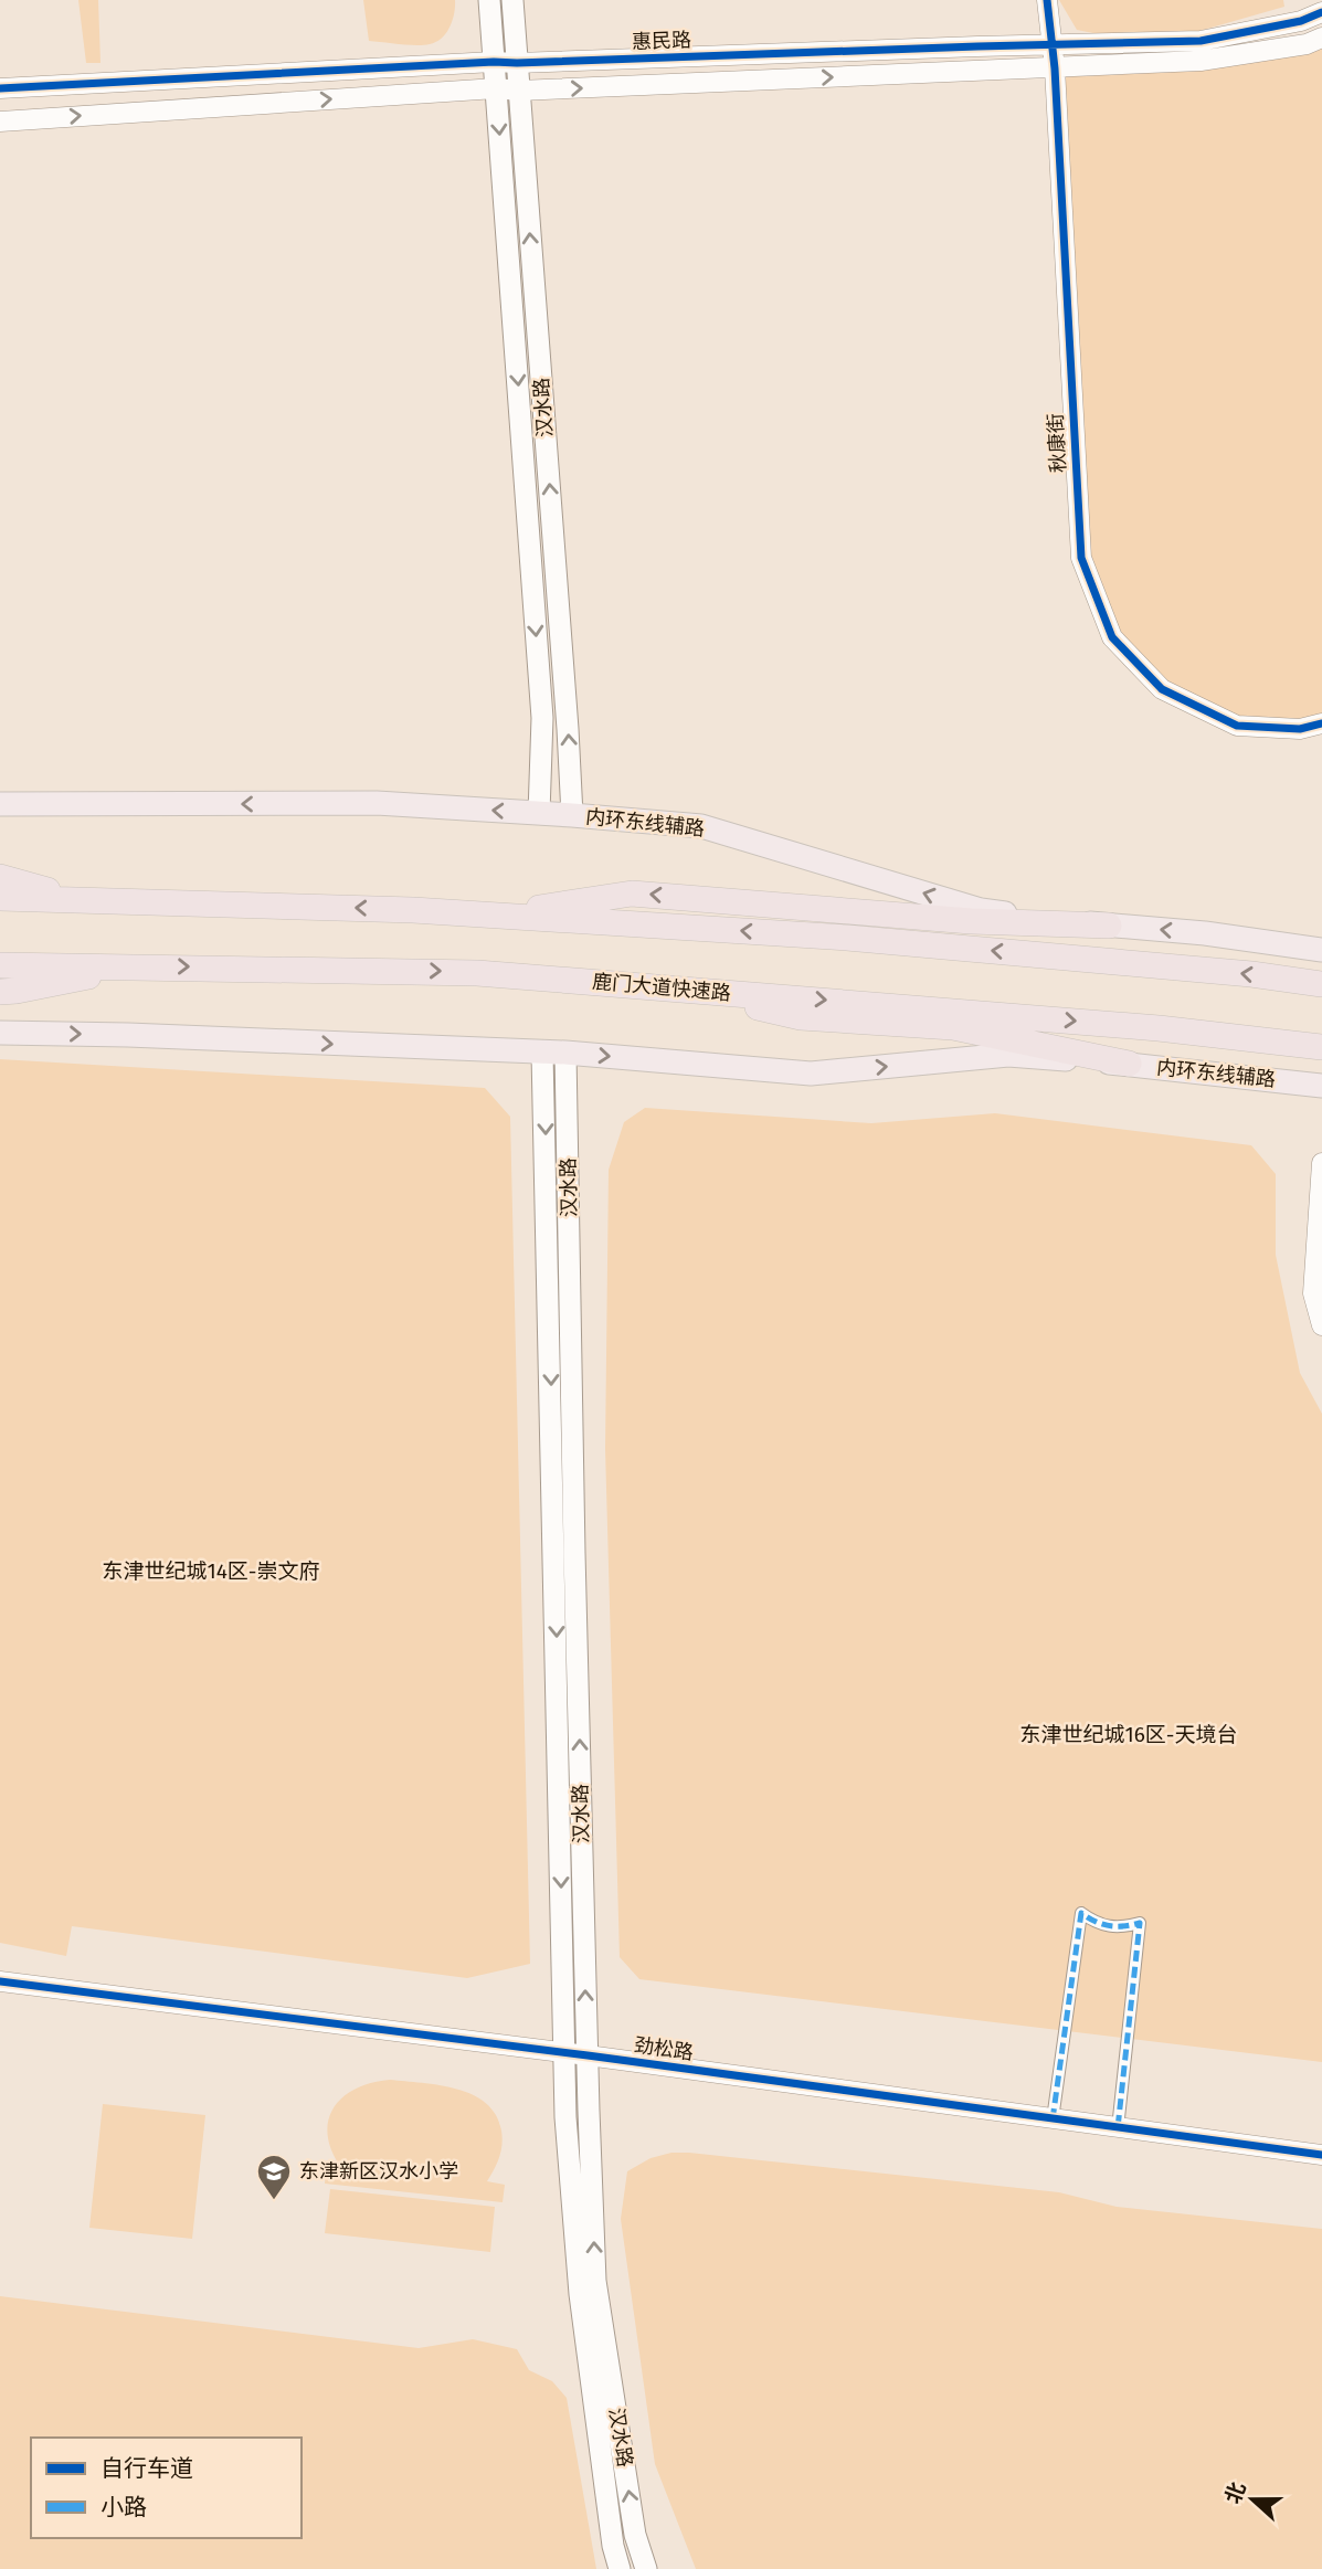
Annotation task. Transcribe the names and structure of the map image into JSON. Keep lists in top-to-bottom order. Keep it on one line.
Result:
{"streets":{"highway":["鹿门大道快速路"],"main road":["汉水路","内环东线辅路"],"street":["惠民路","秋康街","劲松路"]},"crossings":[["惠民路","汉水路"],["惠民路","秋康街"],["汉水路","内环东线辅路"],["汉水路","劲松路"]],"districts":["东津世纪城14区-崇文府","东津世纪城16区-天境台"],"places":{"school or university":["东津新区汉水小学"]},"legend":["自行车道","小路"],"north":"left"}
